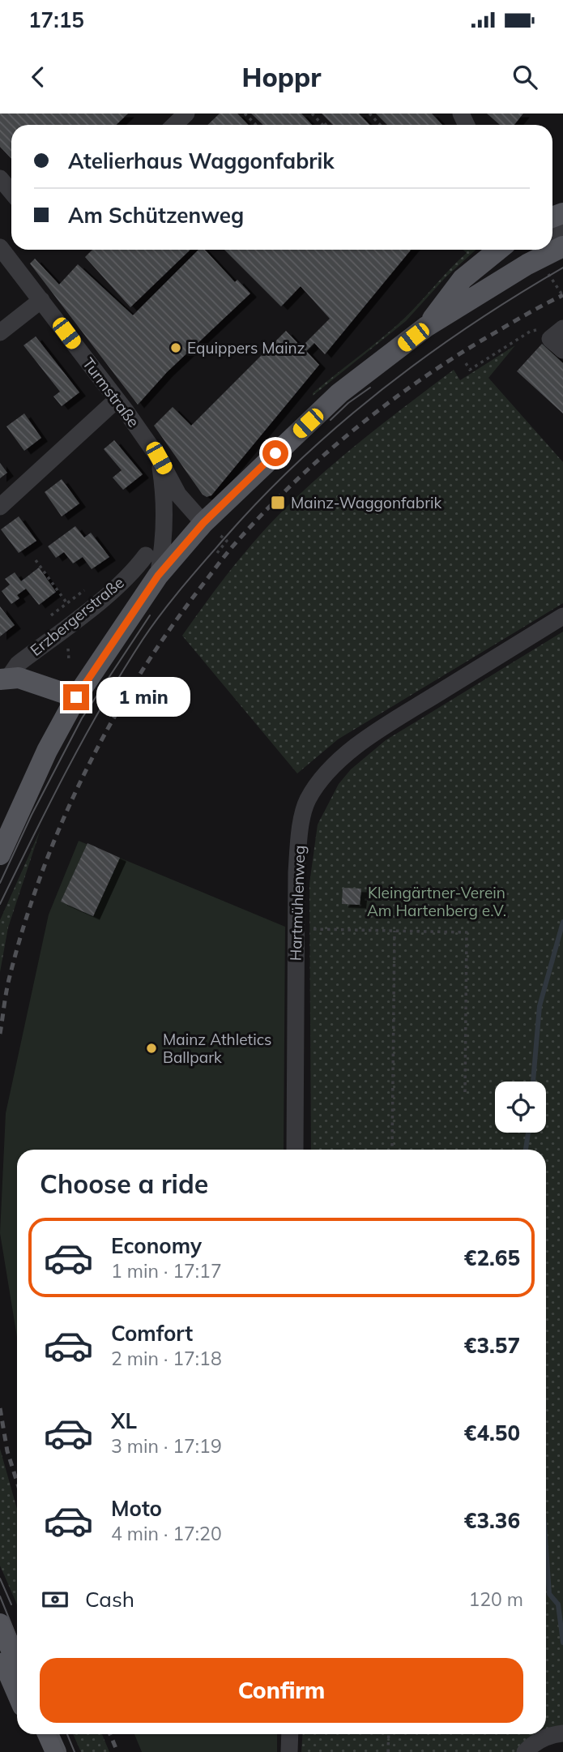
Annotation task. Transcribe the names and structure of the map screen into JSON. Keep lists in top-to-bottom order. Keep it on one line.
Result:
{"streets":{"main road":["Erzbergerstraße"],"street":["Turmstraße","Hartmühlenweg"]},"parks":["Kleingärtner-Verein Am Hartenberg e.V."],"places":{"other":["Equippers Mainz","Mainz Athletics Ballpark"],"transit":["Mainz-Waggonfabrik"]},"page":{"status":"17:15","header":"Hoppr","banner":["Atelierhaus Waggonfabrik","Am Schützenweg"],"bubble":"1 min","heading":"Choose a ride","list":[{"name":"Economy","note":"1 min · 17:17","value":"€2.65"},{"name":"Comfort","note":"2 min · 17:18","value":"€3.57"},{"name":"XL","note":"3 min · 17:19","value":"€4.50"},{"name":"Moto","note":"4 min · 17:20","value":"€3.36"}],"pay":["Cash","120 m"],"buttons":"Confirm"}}
